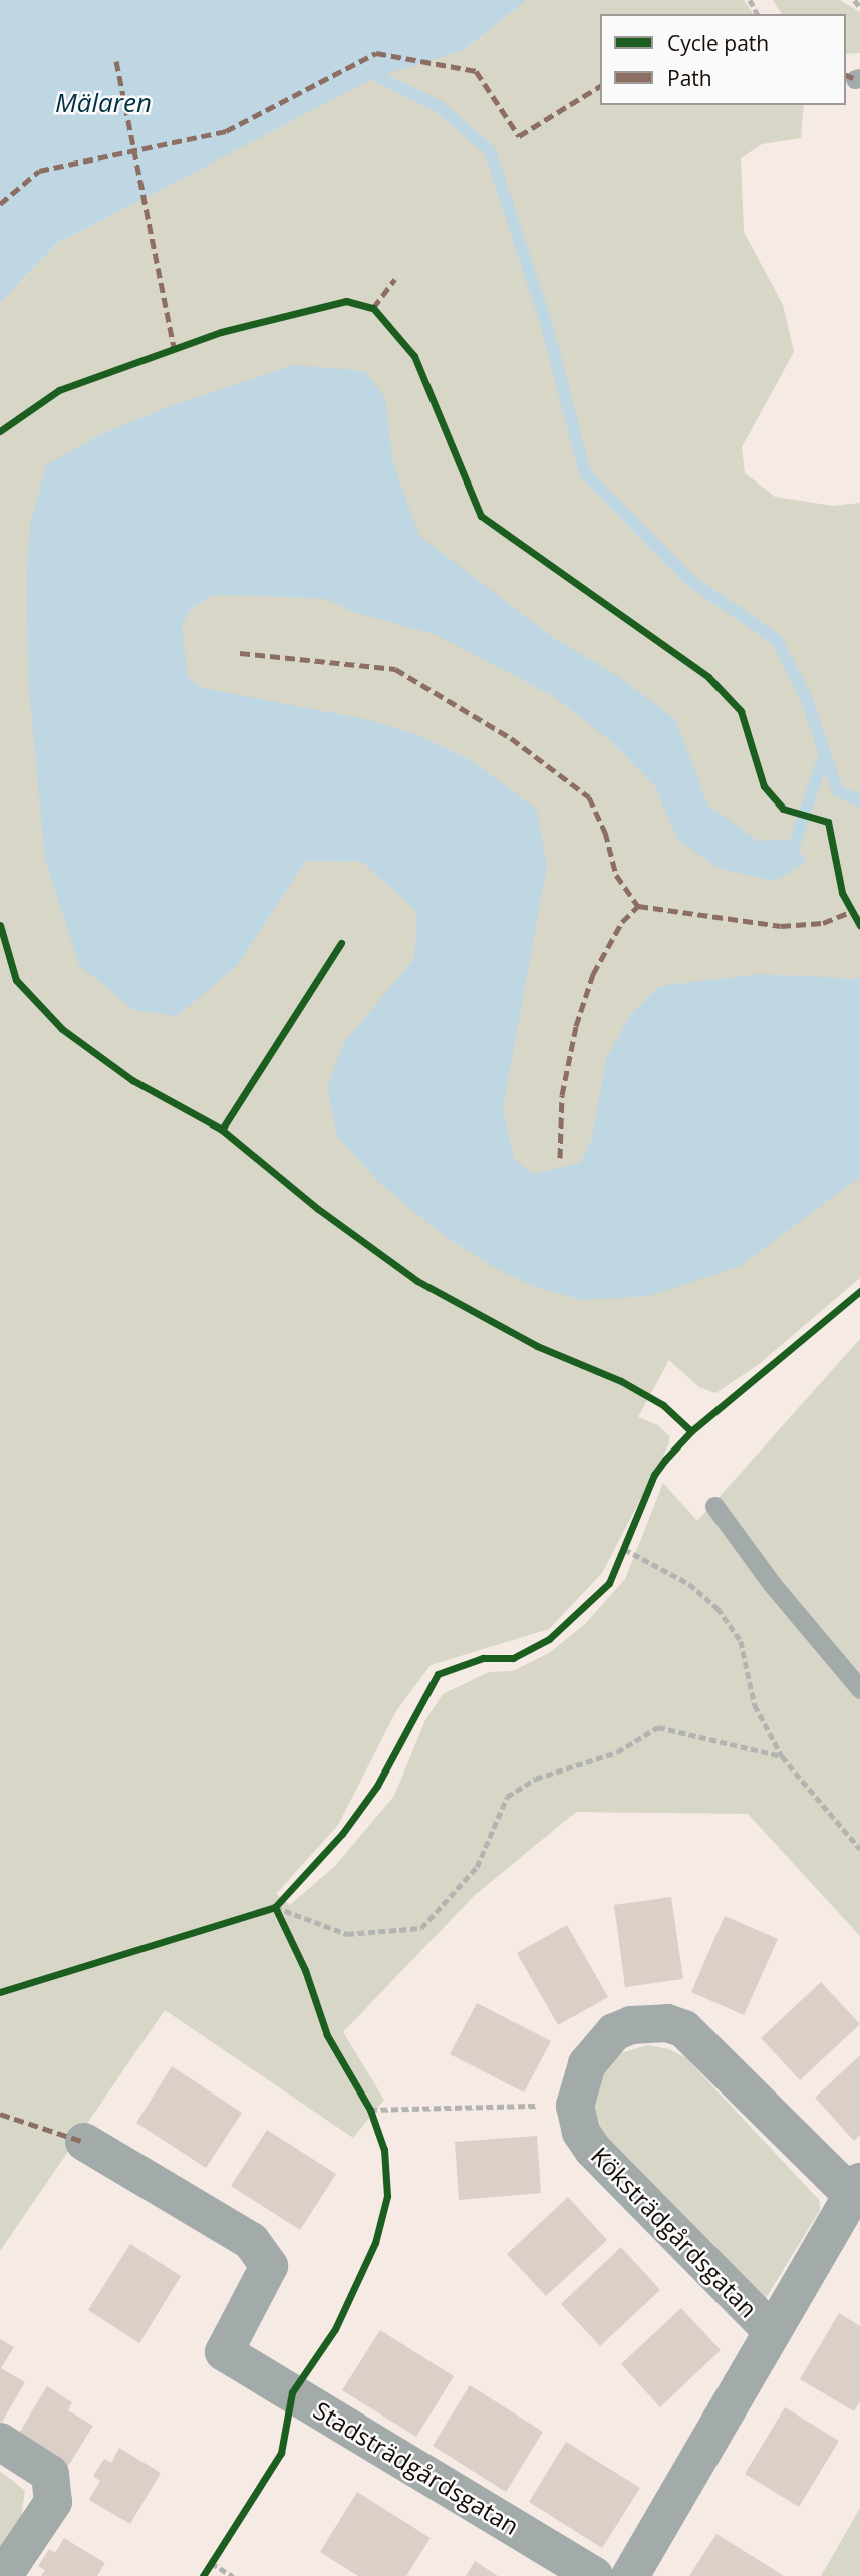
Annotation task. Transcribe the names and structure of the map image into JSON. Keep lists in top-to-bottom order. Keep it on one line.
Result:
{"streets":{"street":["Köksträdgårdsgatan","Stadsträdgårdsgatan"]},"water":["Mälaren"],"legend":["Cycle path","Path"]}
